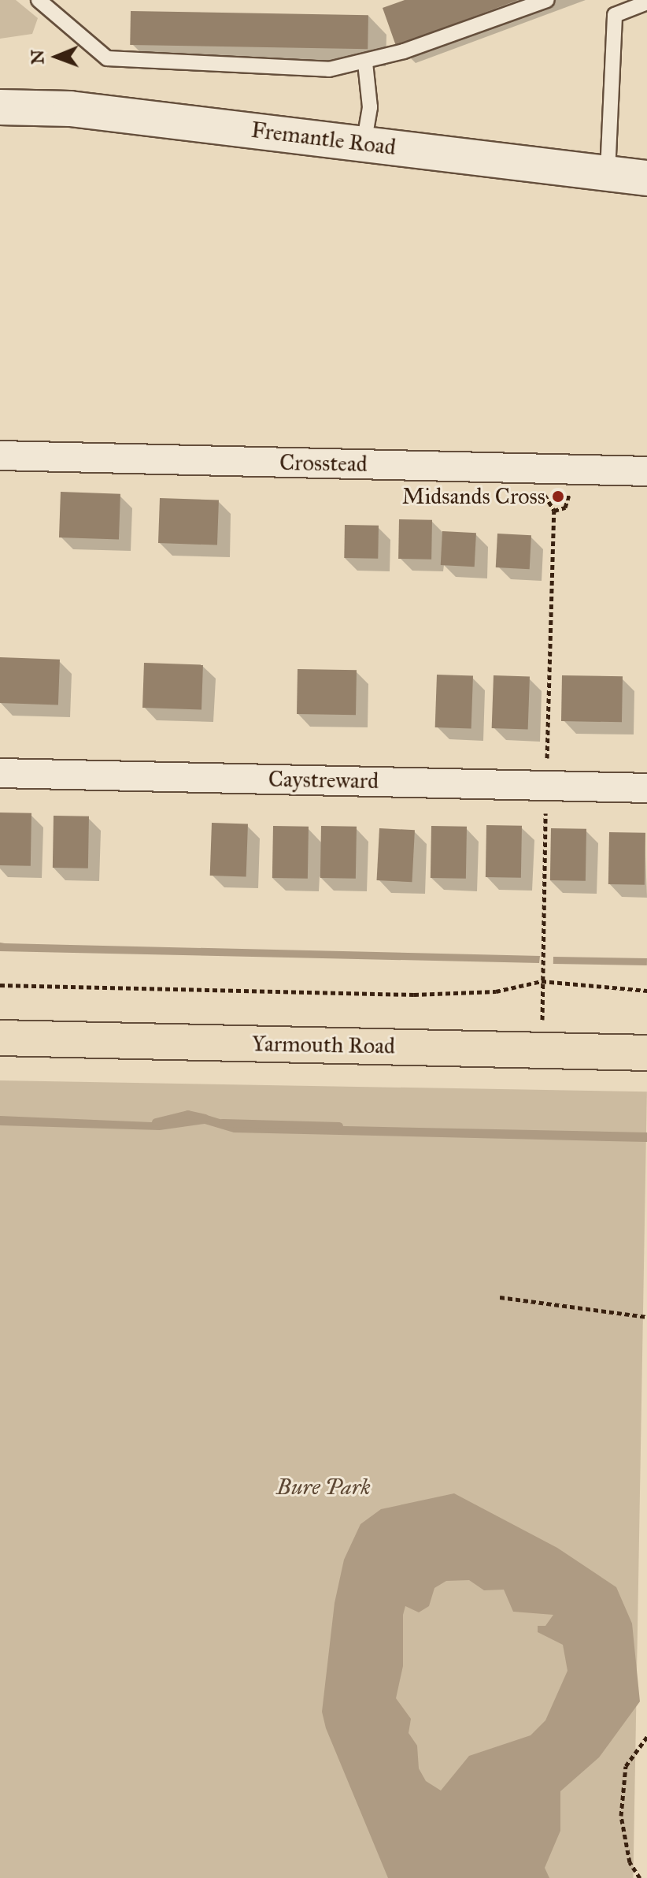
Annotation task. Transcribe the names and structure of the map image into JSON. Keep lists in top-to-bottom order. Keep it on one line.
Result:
{"streets":{"main road":["Yarmouth Road"],"street":["Fremantle Road","Crosstead","Caystreward"]},"parks":["Bure Park"],"places":["Midsands Cross"],"north":"left"}
